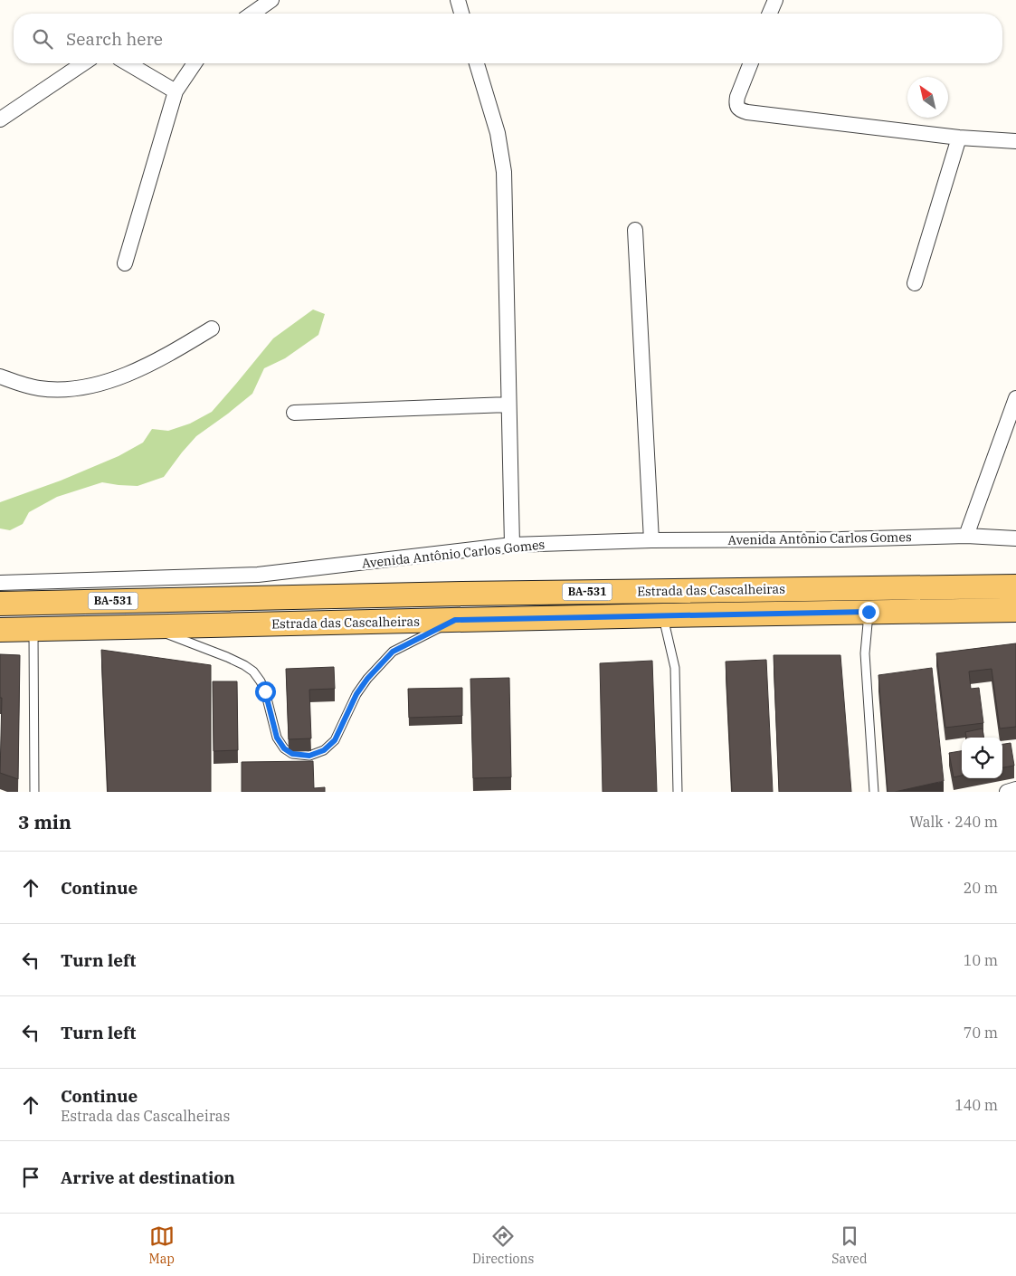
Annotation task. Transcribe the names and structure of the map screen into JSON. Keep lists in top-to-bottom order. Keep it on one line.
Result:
{"streets":{"main road":["Estrada das Cascalheiras","BA-531"],"street":["Avenida Antônio Carlos Gomes"]},"north":"top left","page":{"search":"Search here","heading":["3 min","Walk · 240 m"],"list":[["Continue","20 m"],["Turn left","10 m"],["Turn left","70 m"],["Continue","Estrada das Cascalheiras","140 m"],"Arrive at destination"],"nav":["Map","Directions","Saved"]}}
